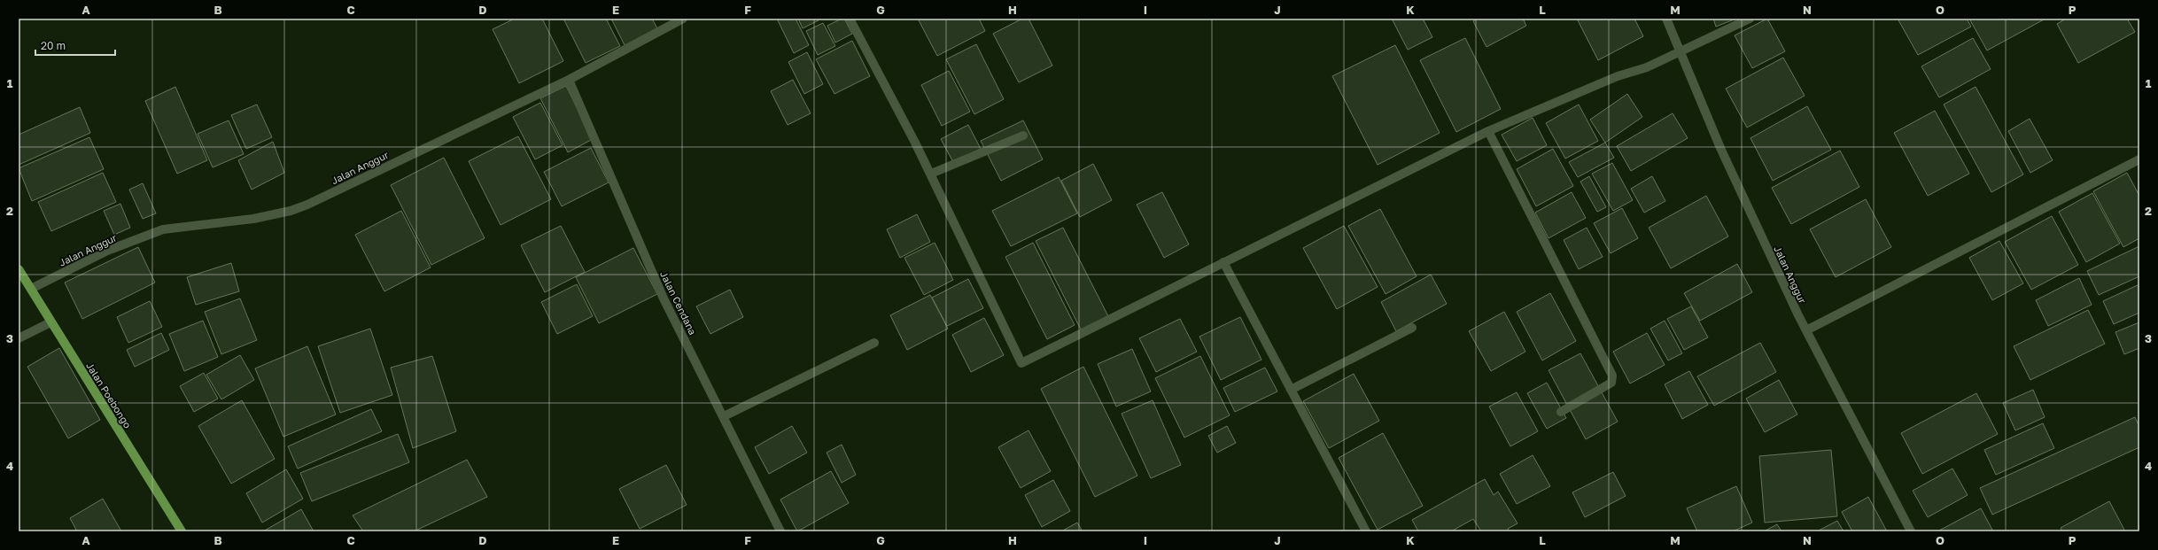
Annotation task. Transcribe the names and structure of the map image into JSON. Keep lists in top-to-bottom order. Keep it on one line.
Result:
{"streets":{"main road":["Jalan Poebongo"],"street":["Jalan Anggur","Jalan Cendana"]},"crossings":[["Jalan Anggur","Jalan Cendana"],["Jalan Anggur","Jalan Poebongo"]],"scale_bar":"20 m","grid":{"columns":["A","B","C","D","E","F","G","H","I","J","K","L","M","N","O","P"],"rows":["1","2","3","4"]}}
